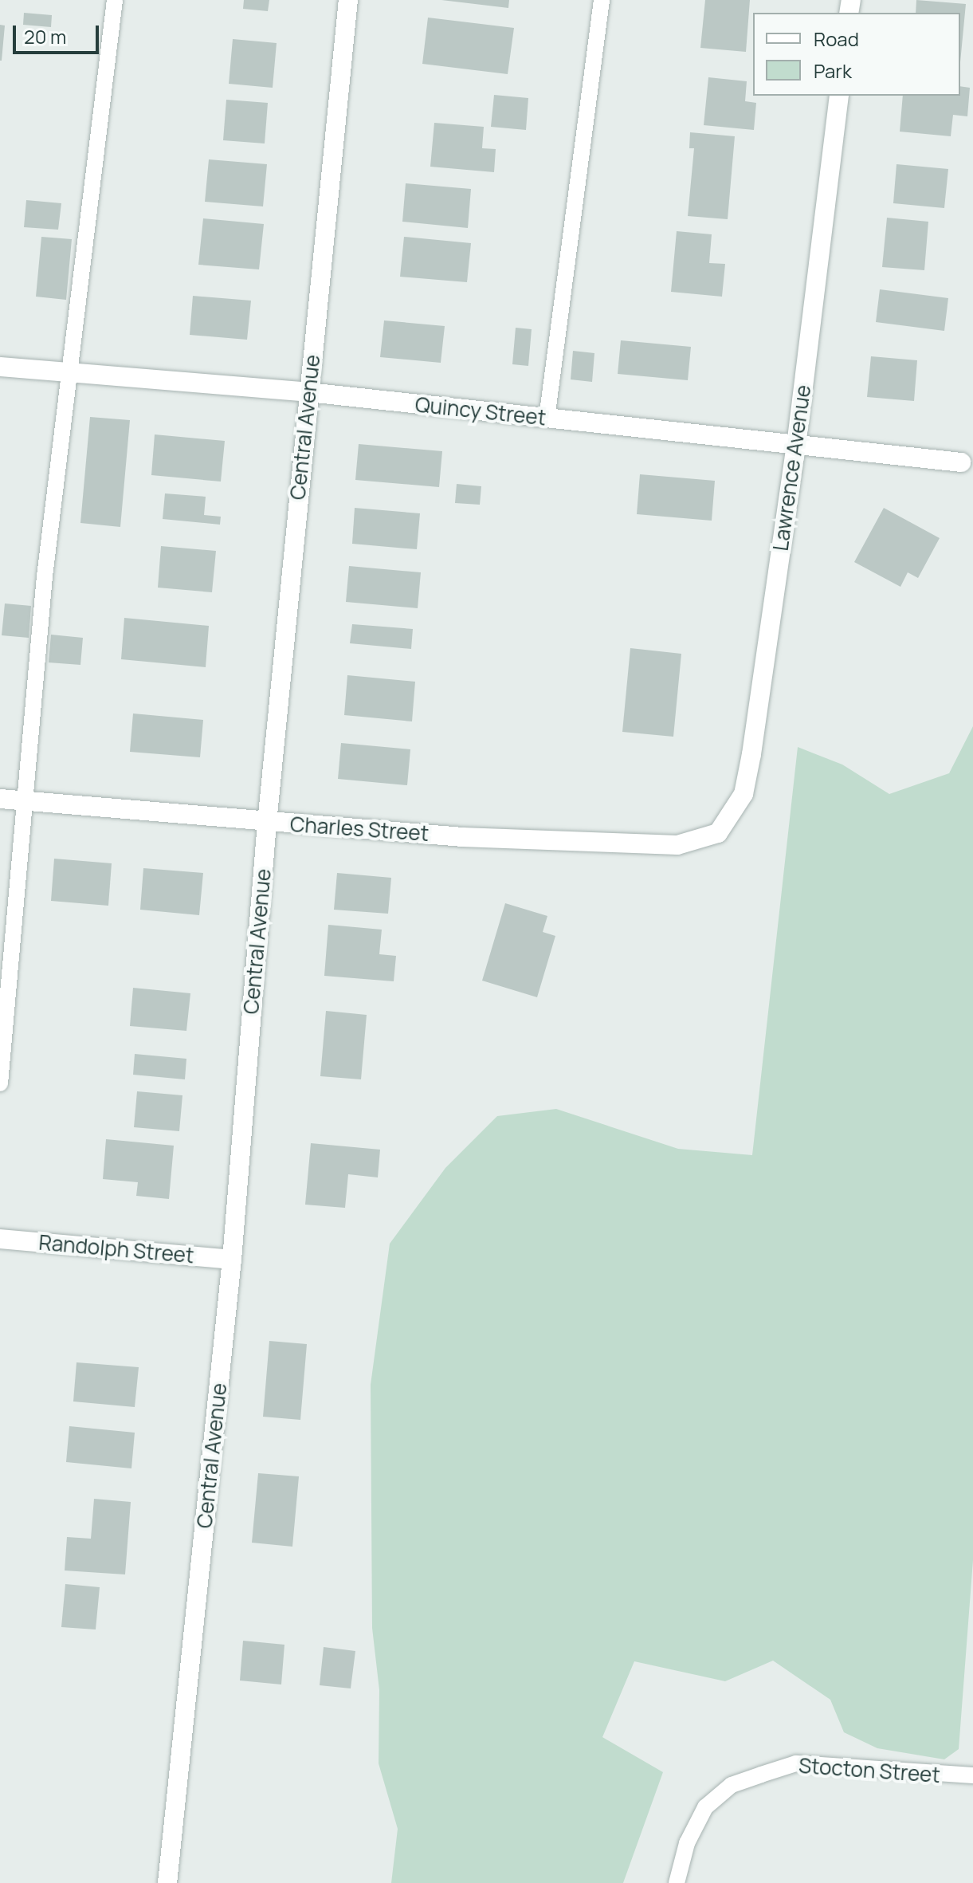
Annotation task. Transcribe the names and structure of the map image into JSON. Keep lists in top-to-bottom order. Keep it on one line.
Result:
{"streets":{"street":["Quincy Street","Central Avenue","Lawrence Avenue","Charles Street","Randolph Street"],"lane":["Stocton Street"]},"crossings":[["Quincy Street","Central Avenue"],["Quincy Street","Lawrence Avenue"],["Central Avenue","Charles Street"],["Central Avenue","Randolph Street"],["Lawrence Avenue","Charles Street"]],"legend":["Road","Park"],"scale_bar":"20 m"}
